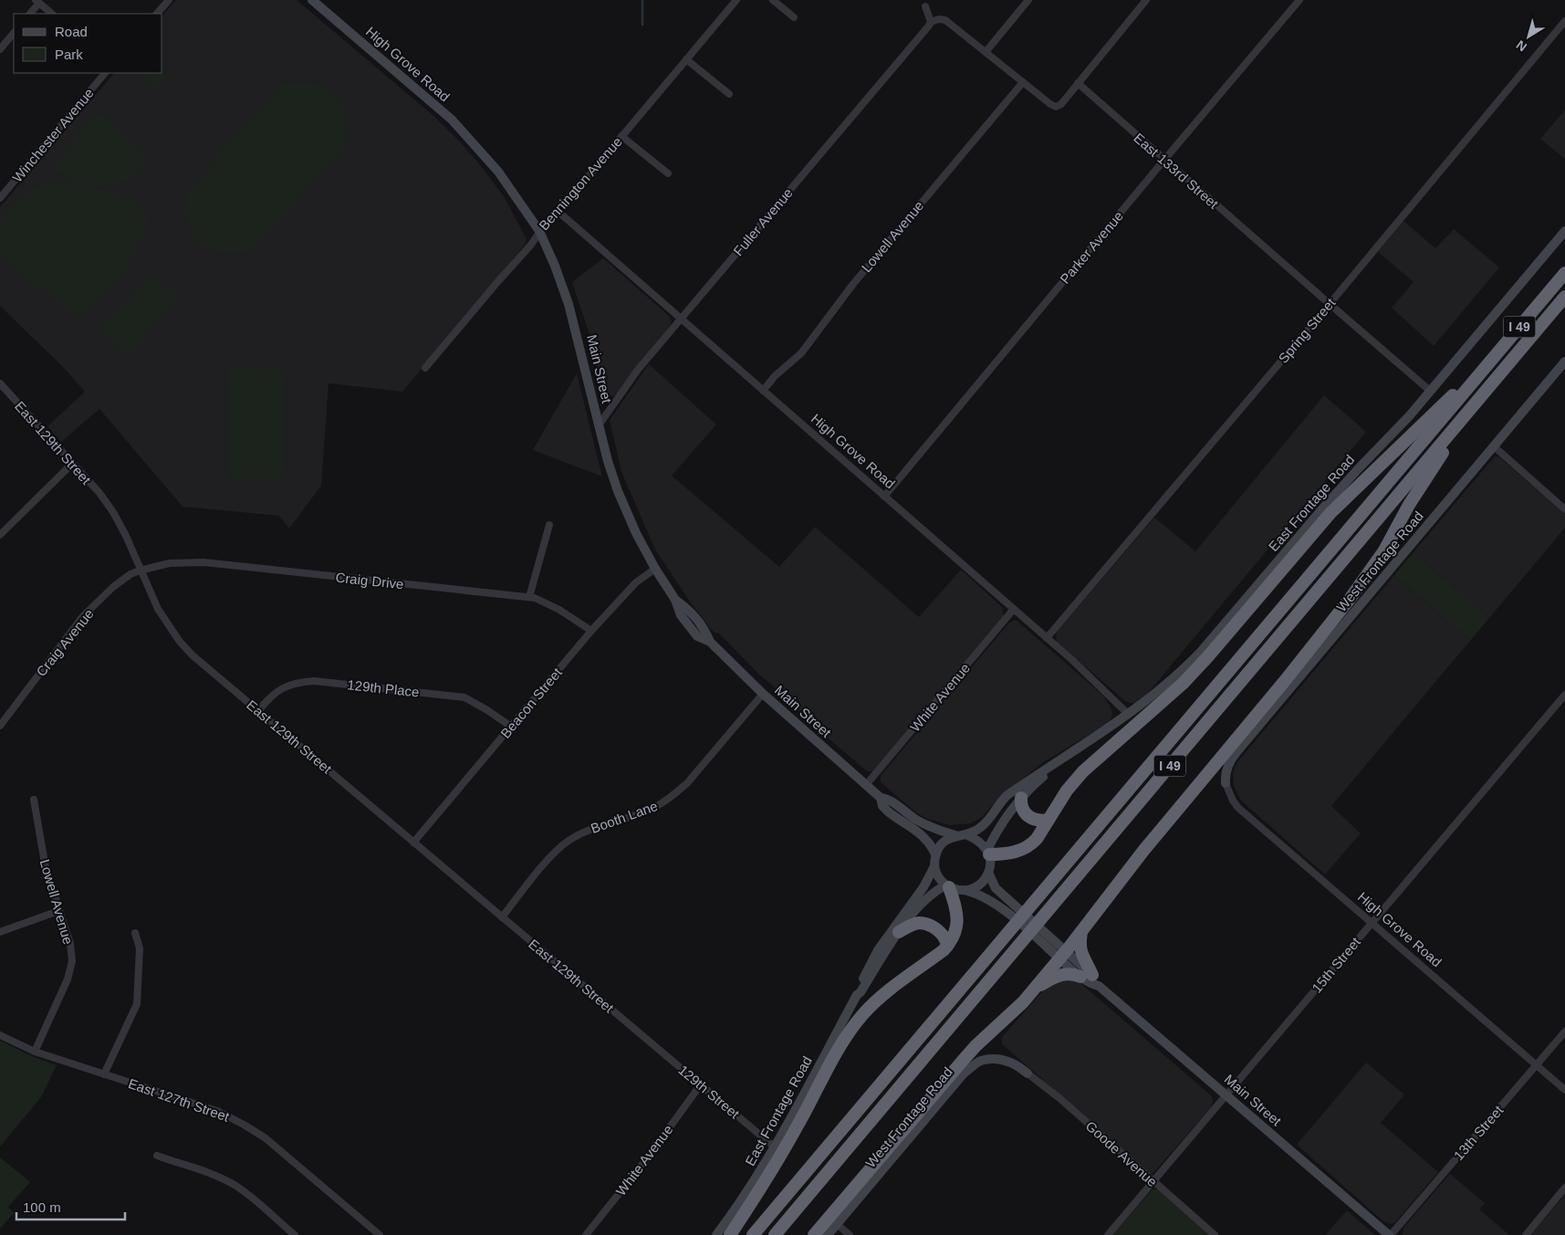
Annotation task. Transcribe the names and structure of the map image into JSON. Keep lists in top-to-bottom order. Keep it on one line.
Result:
{"streets":{"highway":["I 49"],"street":["High Grove Road","Winchester Avenue","East 133rd Street","Bennington Avenue","Fuller Avenue","Lowell Avenue","Parker Avenue","Spring Street","Main Street","East 129th Street","East Frontage Road","West Frontage Road","Craig Drive","Craig Avenue","129th Place","White Avenue","Beacon Street","Booth Lane","15th Street","129th Street","East 127th Street","13th Street","Goode Avenue"]},"crossings":[["High Grove Road","Bennington Avenue"],["High Grove Road","Fuller Avenue"],["High Grove Road","Lowell Avenue"],["High Grove Road","Parker Avenue"],["High Grove Road","Spring Street"],["High Grove Road","Main Street"],["High Grove Road","East Frontage Road"],["High Grove Road","West Frontage Road"],["High Grove Road","White Avenue"],["High Grove Road","15th Street"],["High Grove Road","13th Street"],["East 133rd Street","Parker Avenue"],["East 133rd Street","Spring Street"],["East 133rd Street","East Frontage Road"],["Bennington Avenue","Main Street"],["Fuller Avenue","Main Street"],["Lowell Avenue","East 127th Street"],["Main Street","East Frontage Road"],["Main Street","White Avenue"],["Main Street","Beacon Street"],["Main Street","Booth Lane"],["Main Street","15th Street"],["Main Street","13th Street"],["East 129th Street","Craig Drive"],["East 129th Street","Craig Avenue"],["East 129th Street","129th Place"],["East 129th Street","Beacon Street"],["East 129th Street","Booth Lane"],["East 129th Street","129th Street"],["East Frontage Road","129th Street"],["West Frontage Road","Goode Avenue"],["Craig Drive","Craig Avenue"],["Craig Drive","Beacon Street"],["129th Place","Beacon Street"],["White Avenue","129th Street"],["15th Street","Goode Avenue"]],"legend":["Road","Park"],"scale_bar":"100 m","north":"bottom left"}
